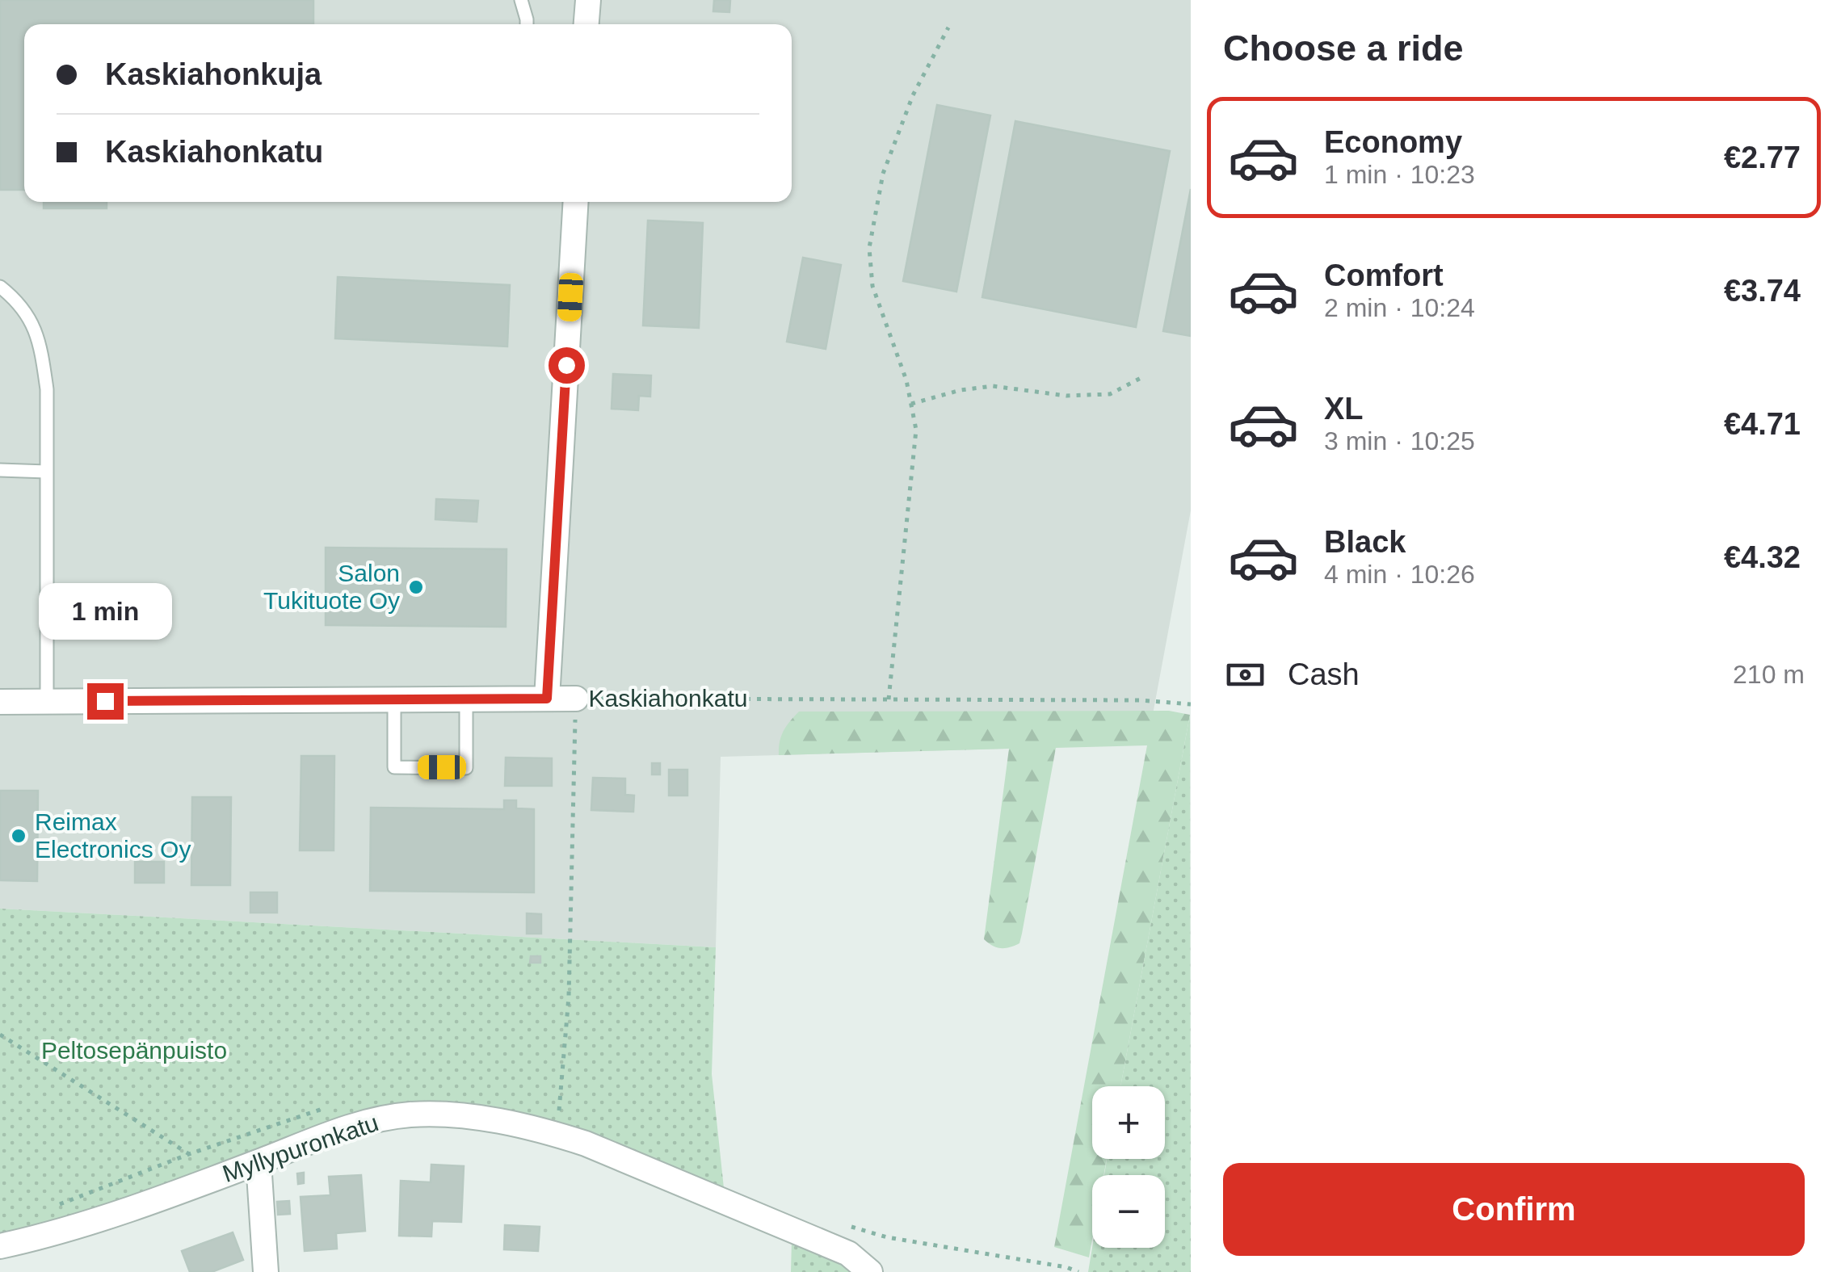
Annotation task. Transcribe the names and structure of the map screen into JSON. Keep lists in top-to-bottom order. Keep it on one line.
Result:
{"streets":{"street":["Kaskiahonkatu","Myllypuronkatu"]},"parks":["Peltosepänpuisto"],"places":["Salon Tukituote Oy","Reimax Electronics Oy"],"page":{"heading":"Choose a ride","banner":["Kaskiahonkuja","Kaskiahonkatu"],"list":[{"name":"Economy","note":"1 min · 10:23","value":"€2.77"},{"name":"Comfort","note":"2 min · 10:24","value":"€3.74"},{"name":"XL","note":"3 min · 10:25","value":"€4.71"},{"name":"Black","note":"4 min · 10:26","value":"€4.32"}],"bubble":"1 min","pay":["Cash","210 m"],"map_buttons":["+","−"],"buttons":"Confirm"}}
